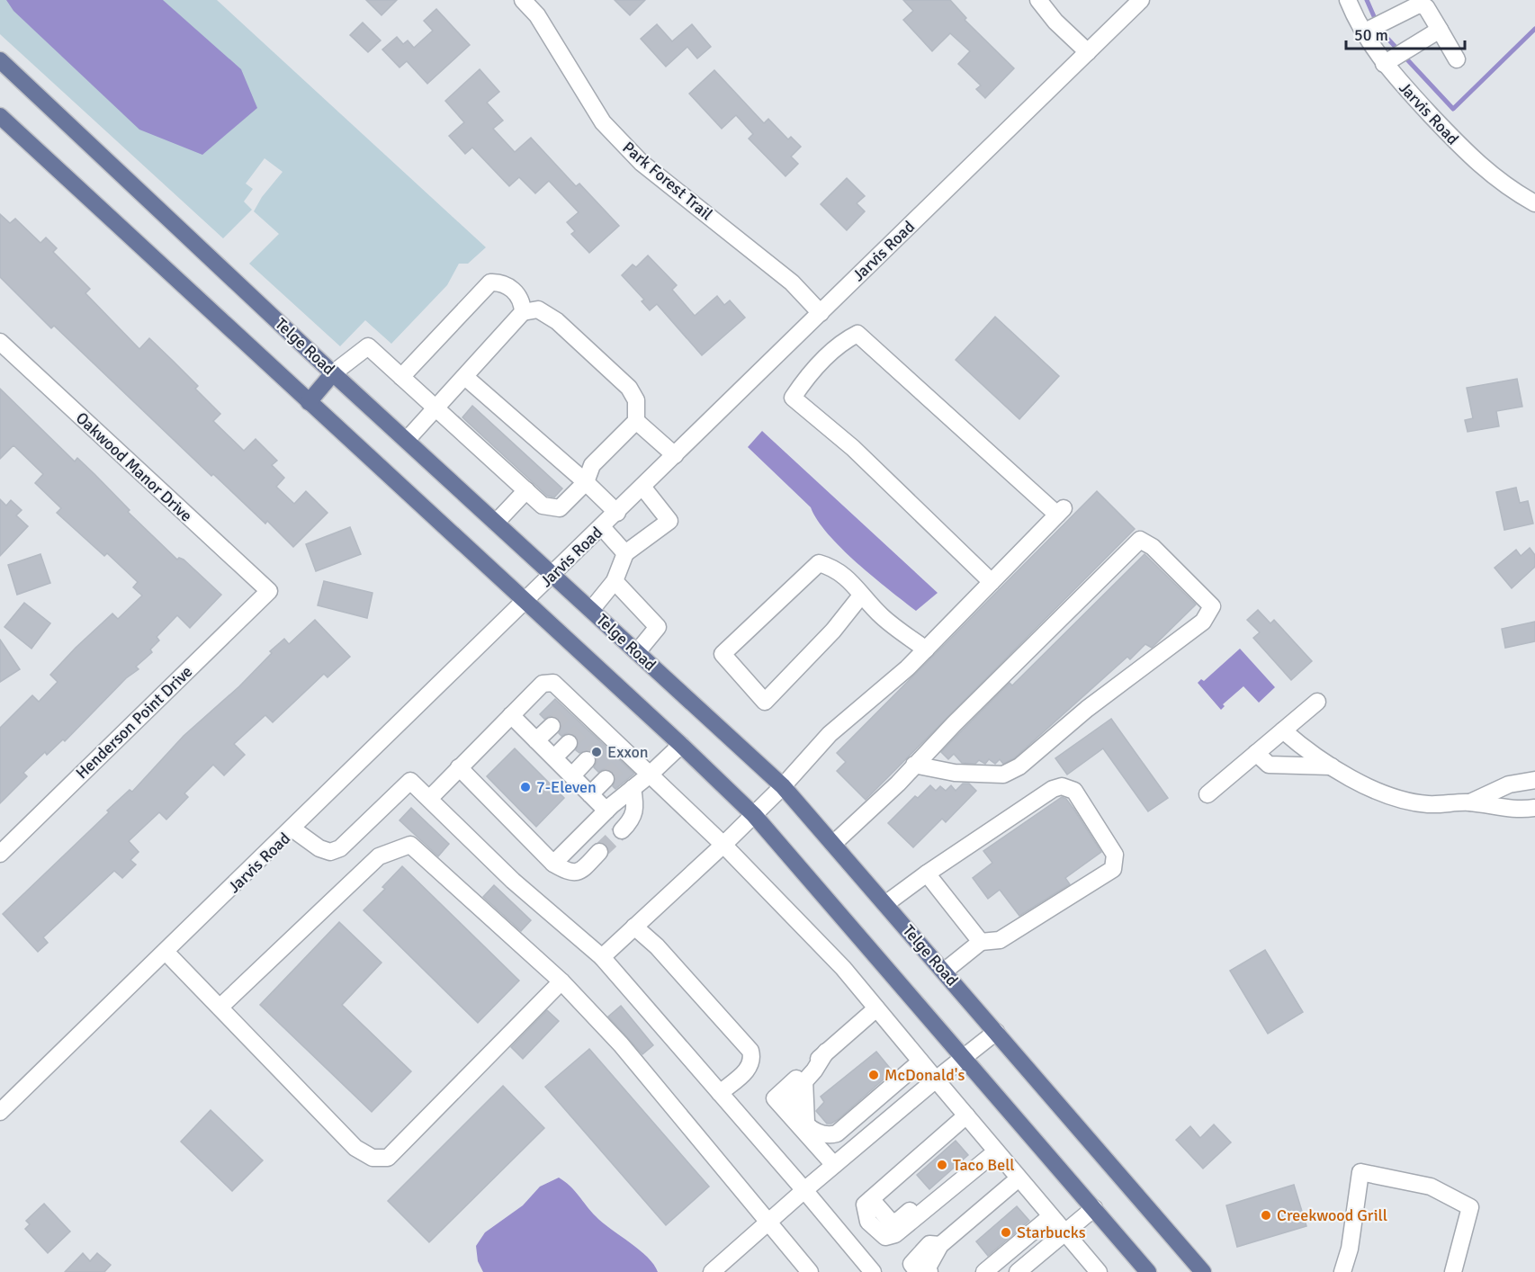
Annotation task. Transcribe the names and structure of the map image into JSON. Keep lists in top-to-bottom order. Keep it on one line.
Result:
{"streets":{"main road":["Telge Road"],"street":["Jarvis Road","Park Forest Trail","Oakwood Manor Drive","Henderson Point Drive"]},"crossings":[["Jarvis Road","Park Forest Trail"],["Jarvis Road","Telge Road"],["Oakwood Manor Drive","Henderson Point Drive"]],"places":["Exxon","7-Eleven","McDonald's","Taco Bell","Creekwood Grill","Starbucks"],"scale_bar":"50 m"}
